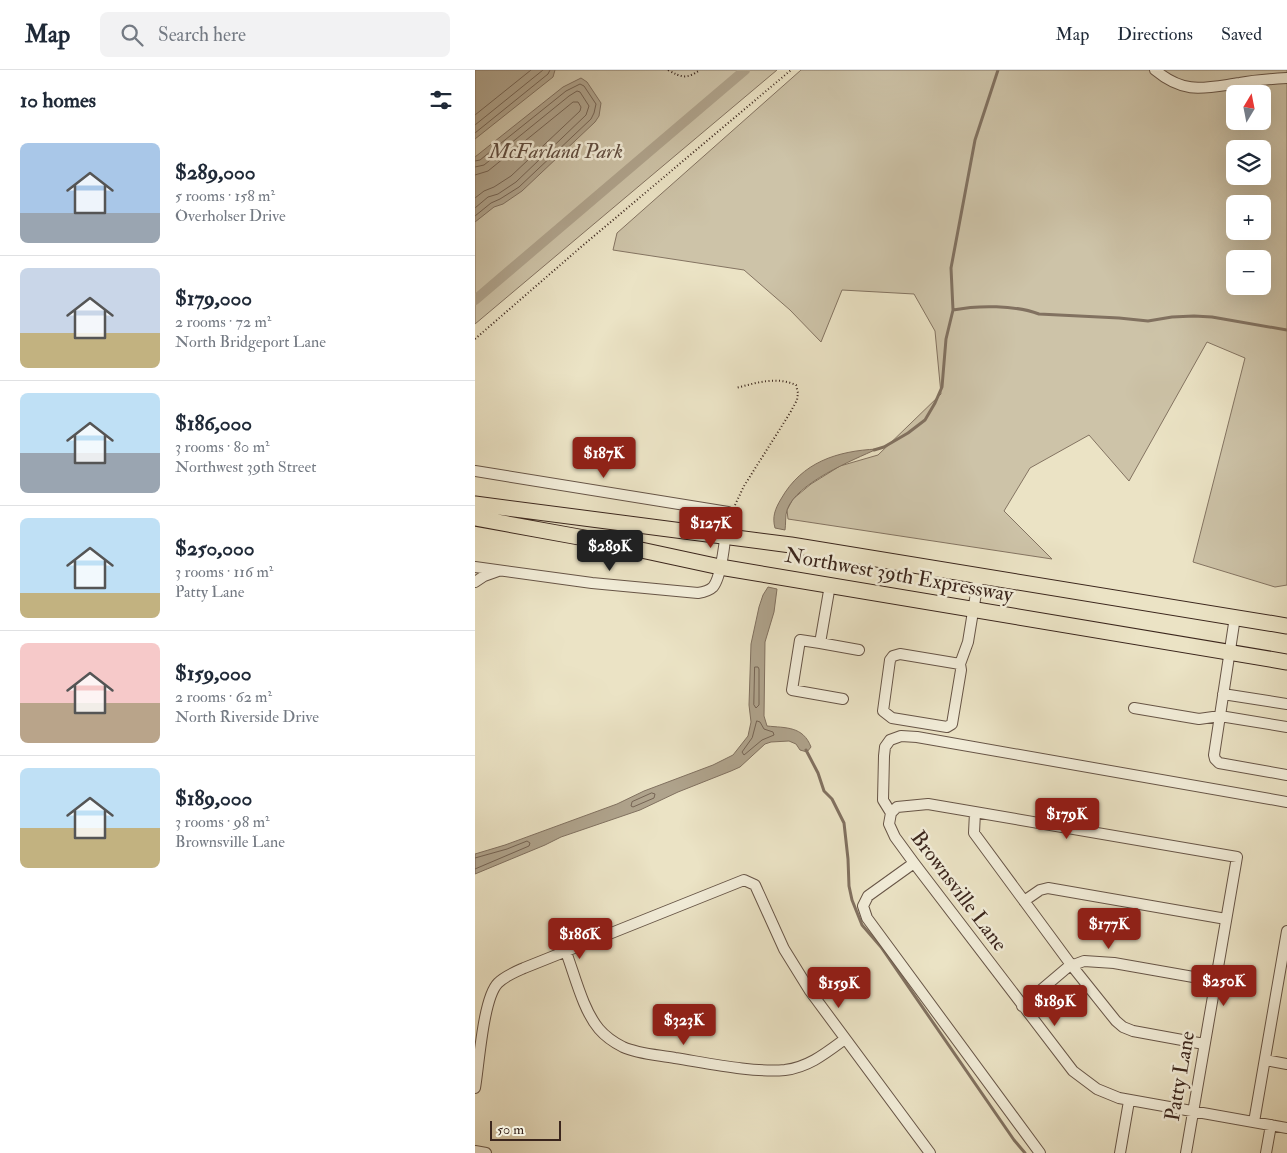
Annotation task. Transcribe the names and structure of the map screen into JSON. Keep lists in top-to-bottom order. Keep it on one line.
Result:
{"streets":{"highway":["Northwest 39th Expressway"],"street":["Brownsville Lane","Patty Lane"]},"crossings":[["Brownsville Lane","Patty Lane"]],"parks":["McFarland Park"],"scale_bar":"50 m","north":"top","page":{"header":"Map","search":"Search here","nav":["Map","Directions","Saved"],"heading":"10 homes","map_buttons":["+","−"],"list":[{"name":"$289,000","note":"5 rooms · 158 m² · Overholser Drive"},{"name":"$179,000","note":"2 rooms · 72 m² · North Bridgeport Lane"},{"name":"$186,000","note":"3 rooms · 80 m² · Northwest 39th Street"},{"name":"$250,000","note":"3 rooms · 116 m² · Patty Lane"},{"name":"$159,000","note":"2 rooms · 62 m² · North Riverside Drive"},{"name":"$189,000","note":"3 rooms · 98 m² · Brownsville Lane"}],"price":["$187K","$127K","$289K","$179K","$177K","$186K","$250K","$159K","$189K","$323K"],"scale":"50 m"}}
